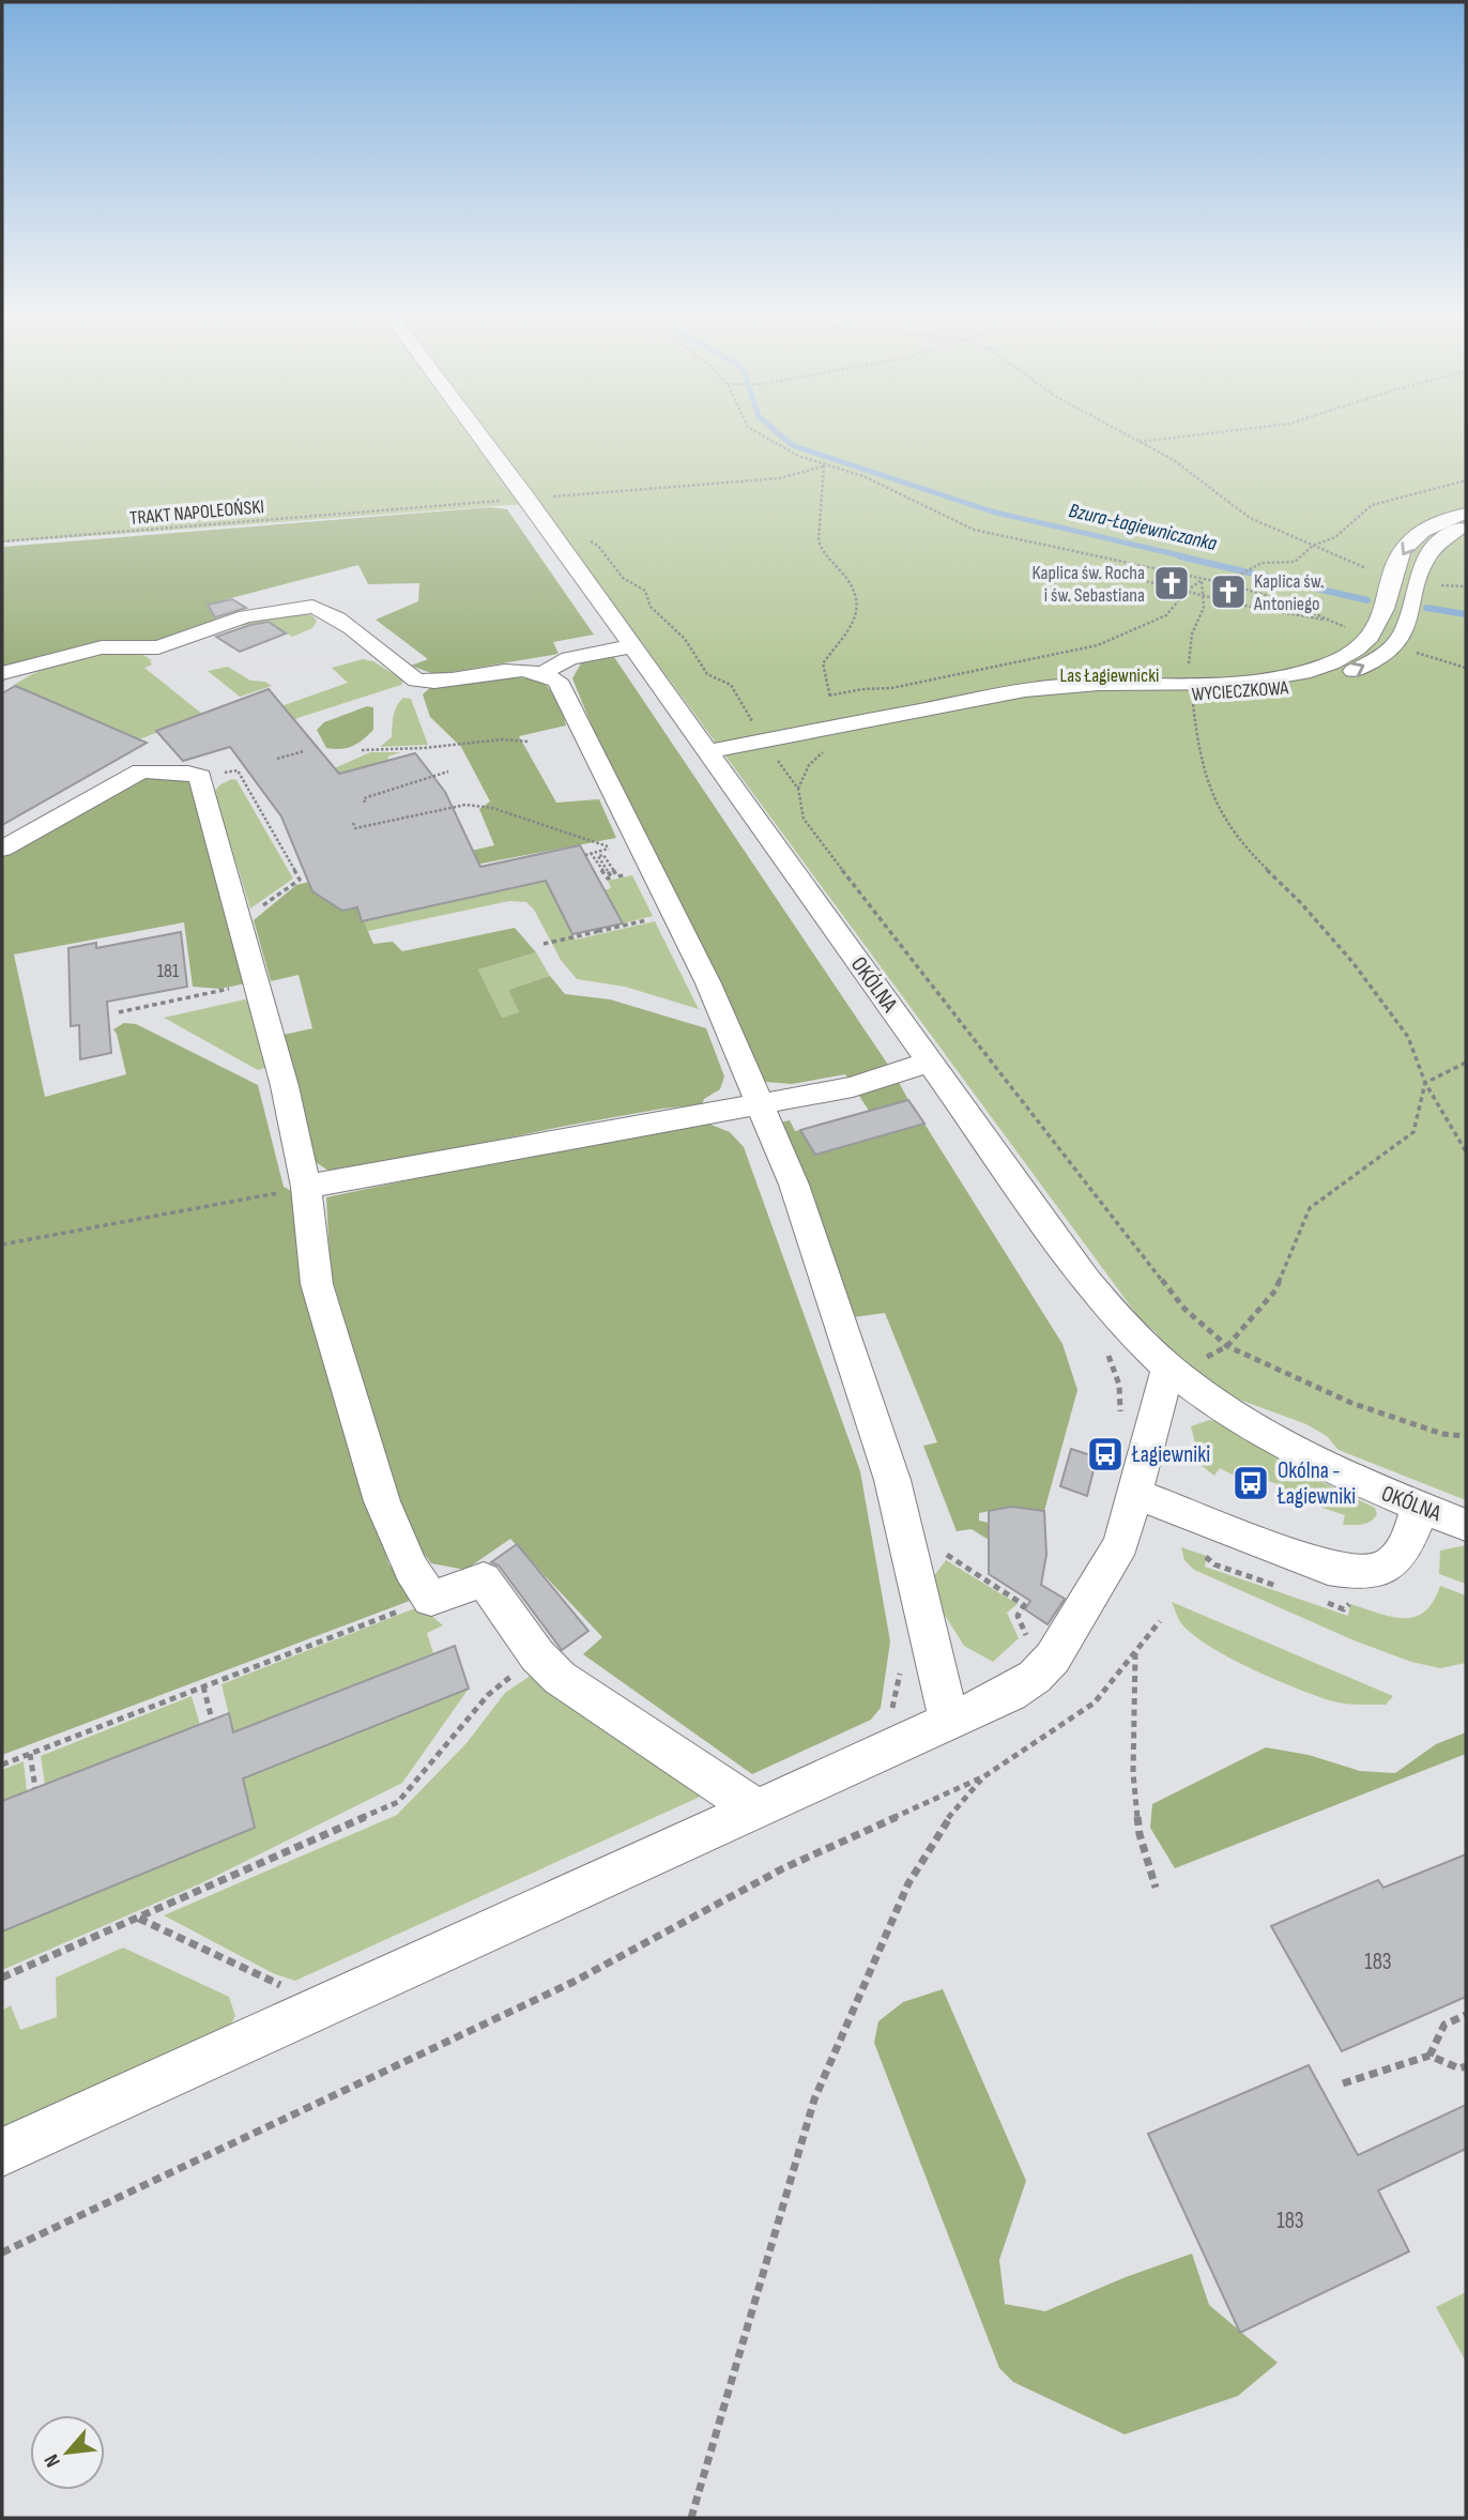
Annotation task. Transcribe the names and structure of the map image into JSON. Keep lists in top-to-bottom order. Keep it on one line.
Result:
{"streets":{"street":["WYCIECZKOWA","OKÓLNA"],"path":["TRAKT NAPOLEOŃSKI"]},"crossings":[["TRAKT NAPOLEOŃSKI","OKÓLNA"],["WYCIECZKOWA","OKÓLNA"]],"water":["Bzura-Łagiewniczanka"],"parks":["Las Łagiewnicki"],"places":{"church":["Kaplica św. Rocha i św. Sebastiana","Kaplica św. Antoniego"],"bus stop":["Łagiewniki","Okólna - Łagiewniki"]},"house_numbers":["181","183","183"],"north":"bottom left"}
